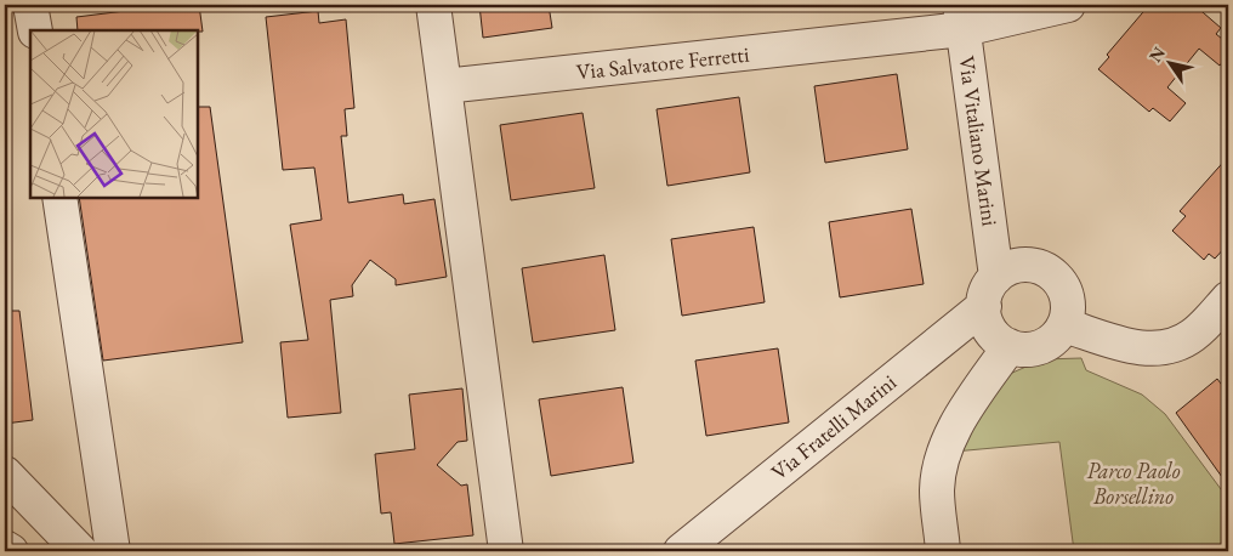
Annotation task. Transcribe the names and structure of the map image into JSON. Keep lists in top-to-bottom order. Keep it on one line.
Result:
{"streets":{"street":["Via Salvatore Ferretti","Via Vitaliano Marini","Via Fratelli Marini"]},"crossings":[["Via Salvatore Ferretti","Via Vitaliano Marini"],["Via Vitaliano Marini","Via Fratelli Marini"]],"parks":["Parco Paolo Borsellino"],"north":"top left"}
